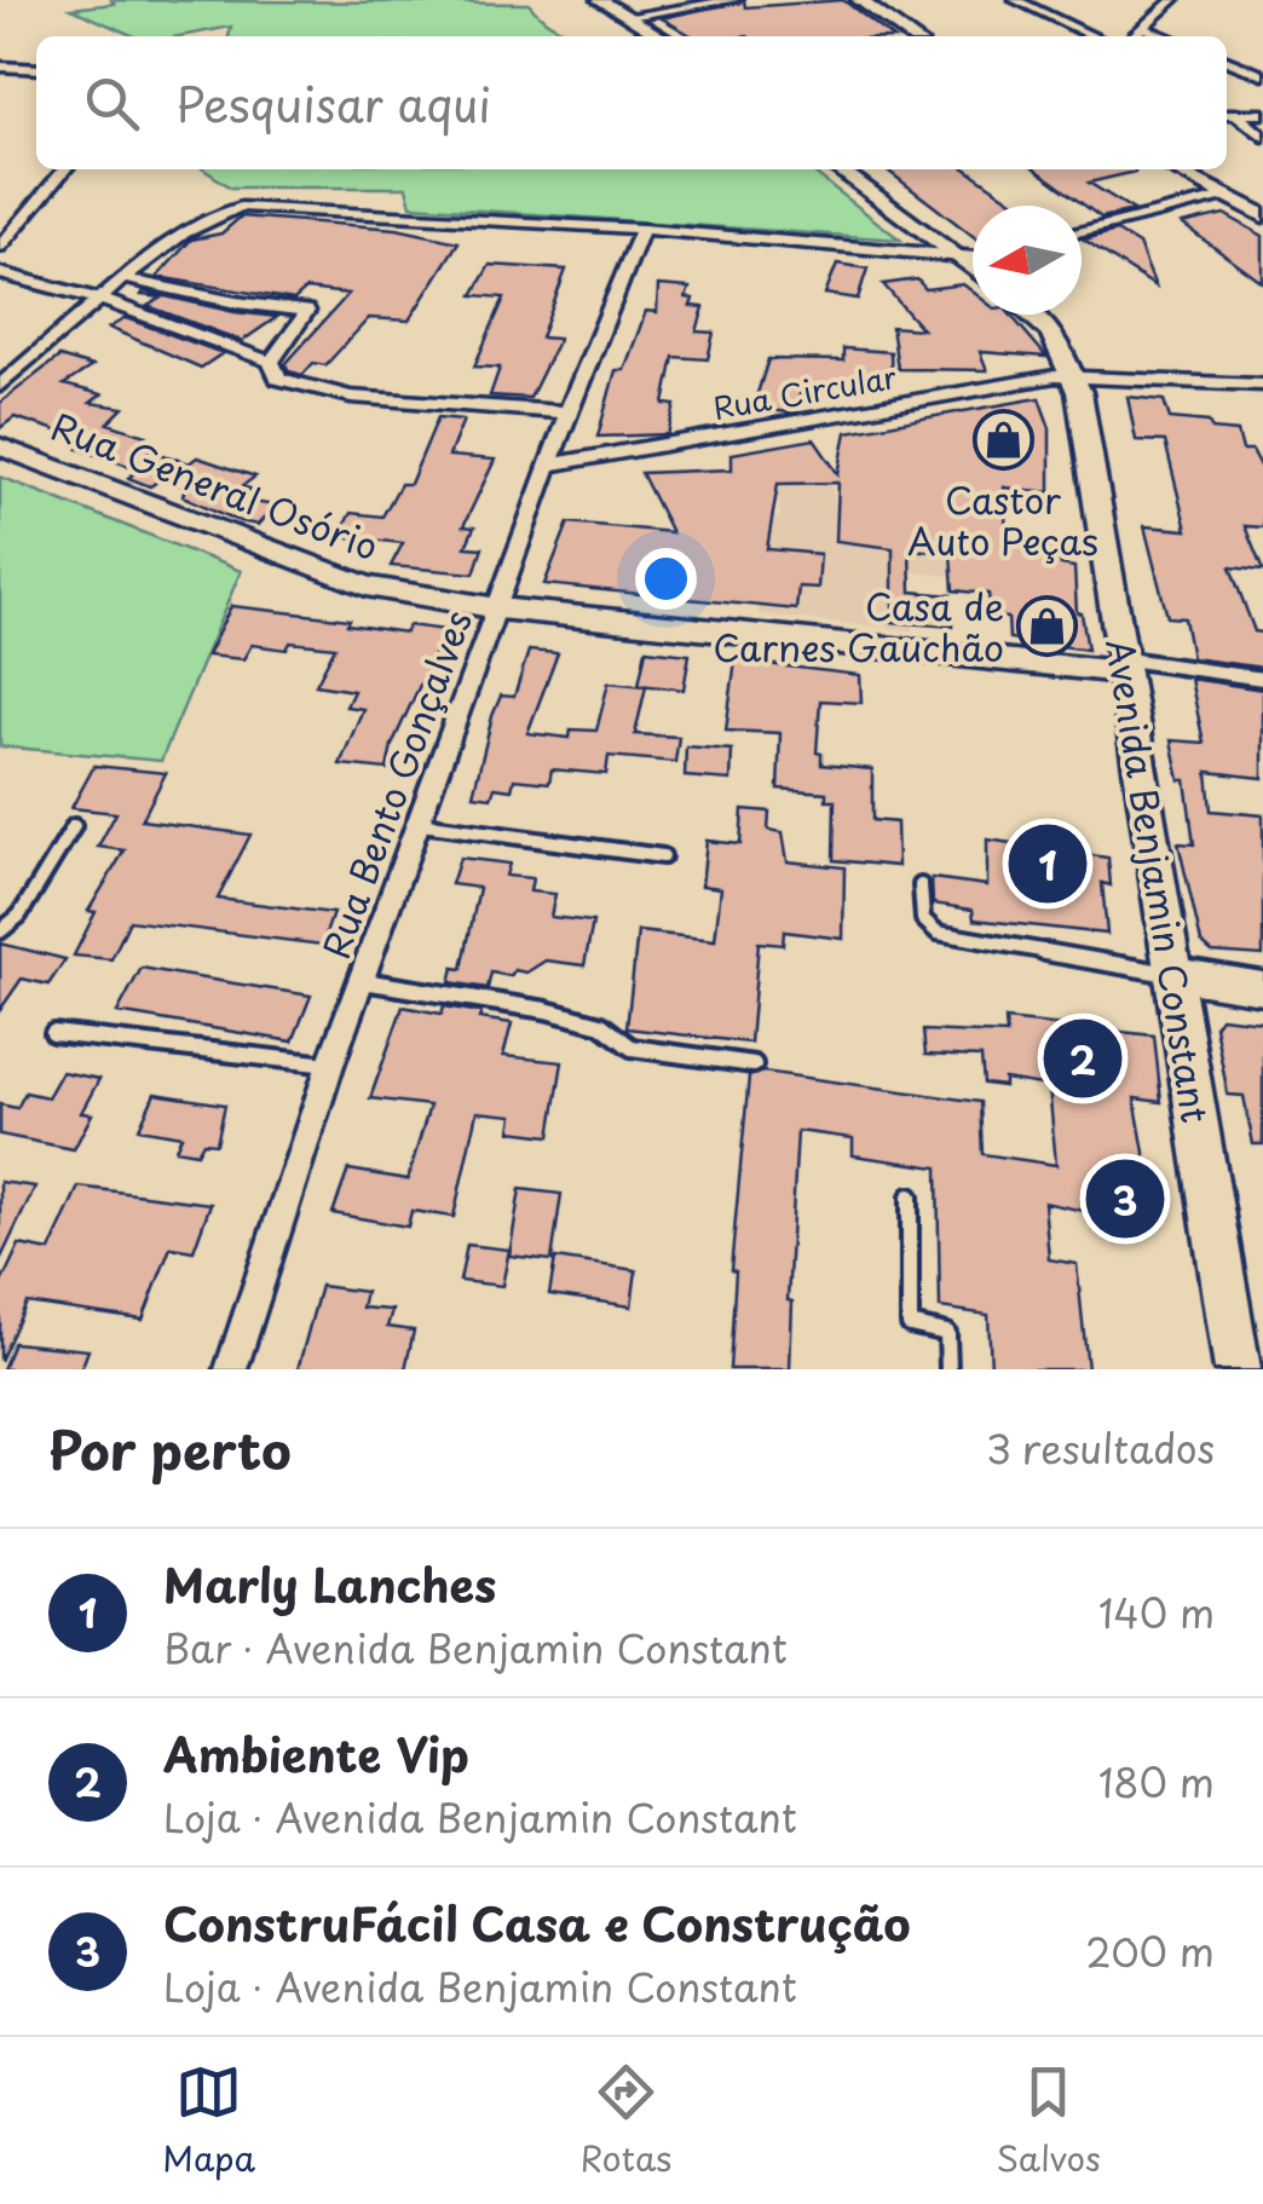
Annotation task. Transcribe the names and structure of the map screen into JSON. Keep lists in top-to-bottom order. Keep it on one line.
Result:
{"streets":{"main road":["Rua General Osório","Avenida Benjamin Constant"],"street":["Rua Circular","Rua Bento Gonçalves"]},"crossings":[["Rua Circular","Rua Bento Gonçalves"],["Rua Circular","Avenida Benjamin Constant"],["Rua General Osório","Rua Bento Gonçalves"],["Rua General Osório","Avenida Benjamin Constant"]],"places":{"shop":["Castor Auto Peças","Casa de Carnes Gauchão"]},"north":"left","page":{"search":"Pesquisar aqui","pins":["1","2","3"],"heading":["Por perto","3 resultados"],"list":[{"mark":"1","name":"Marly Lanches","note":"Bar · Avenida Benjamin Constant","value":"140 m"},{"mark":"2","name":"Ambiente Vip","note":"Loja · Avenida Benjamin Constant","value":"180 m"},{"mark":"3","name":"ConstruFácil Casa e Construção","note":"Loja · Avenida Benjamin Constant","value":"200 m"}],"nav":["Mapa","Rotas","Salvos"]}}
